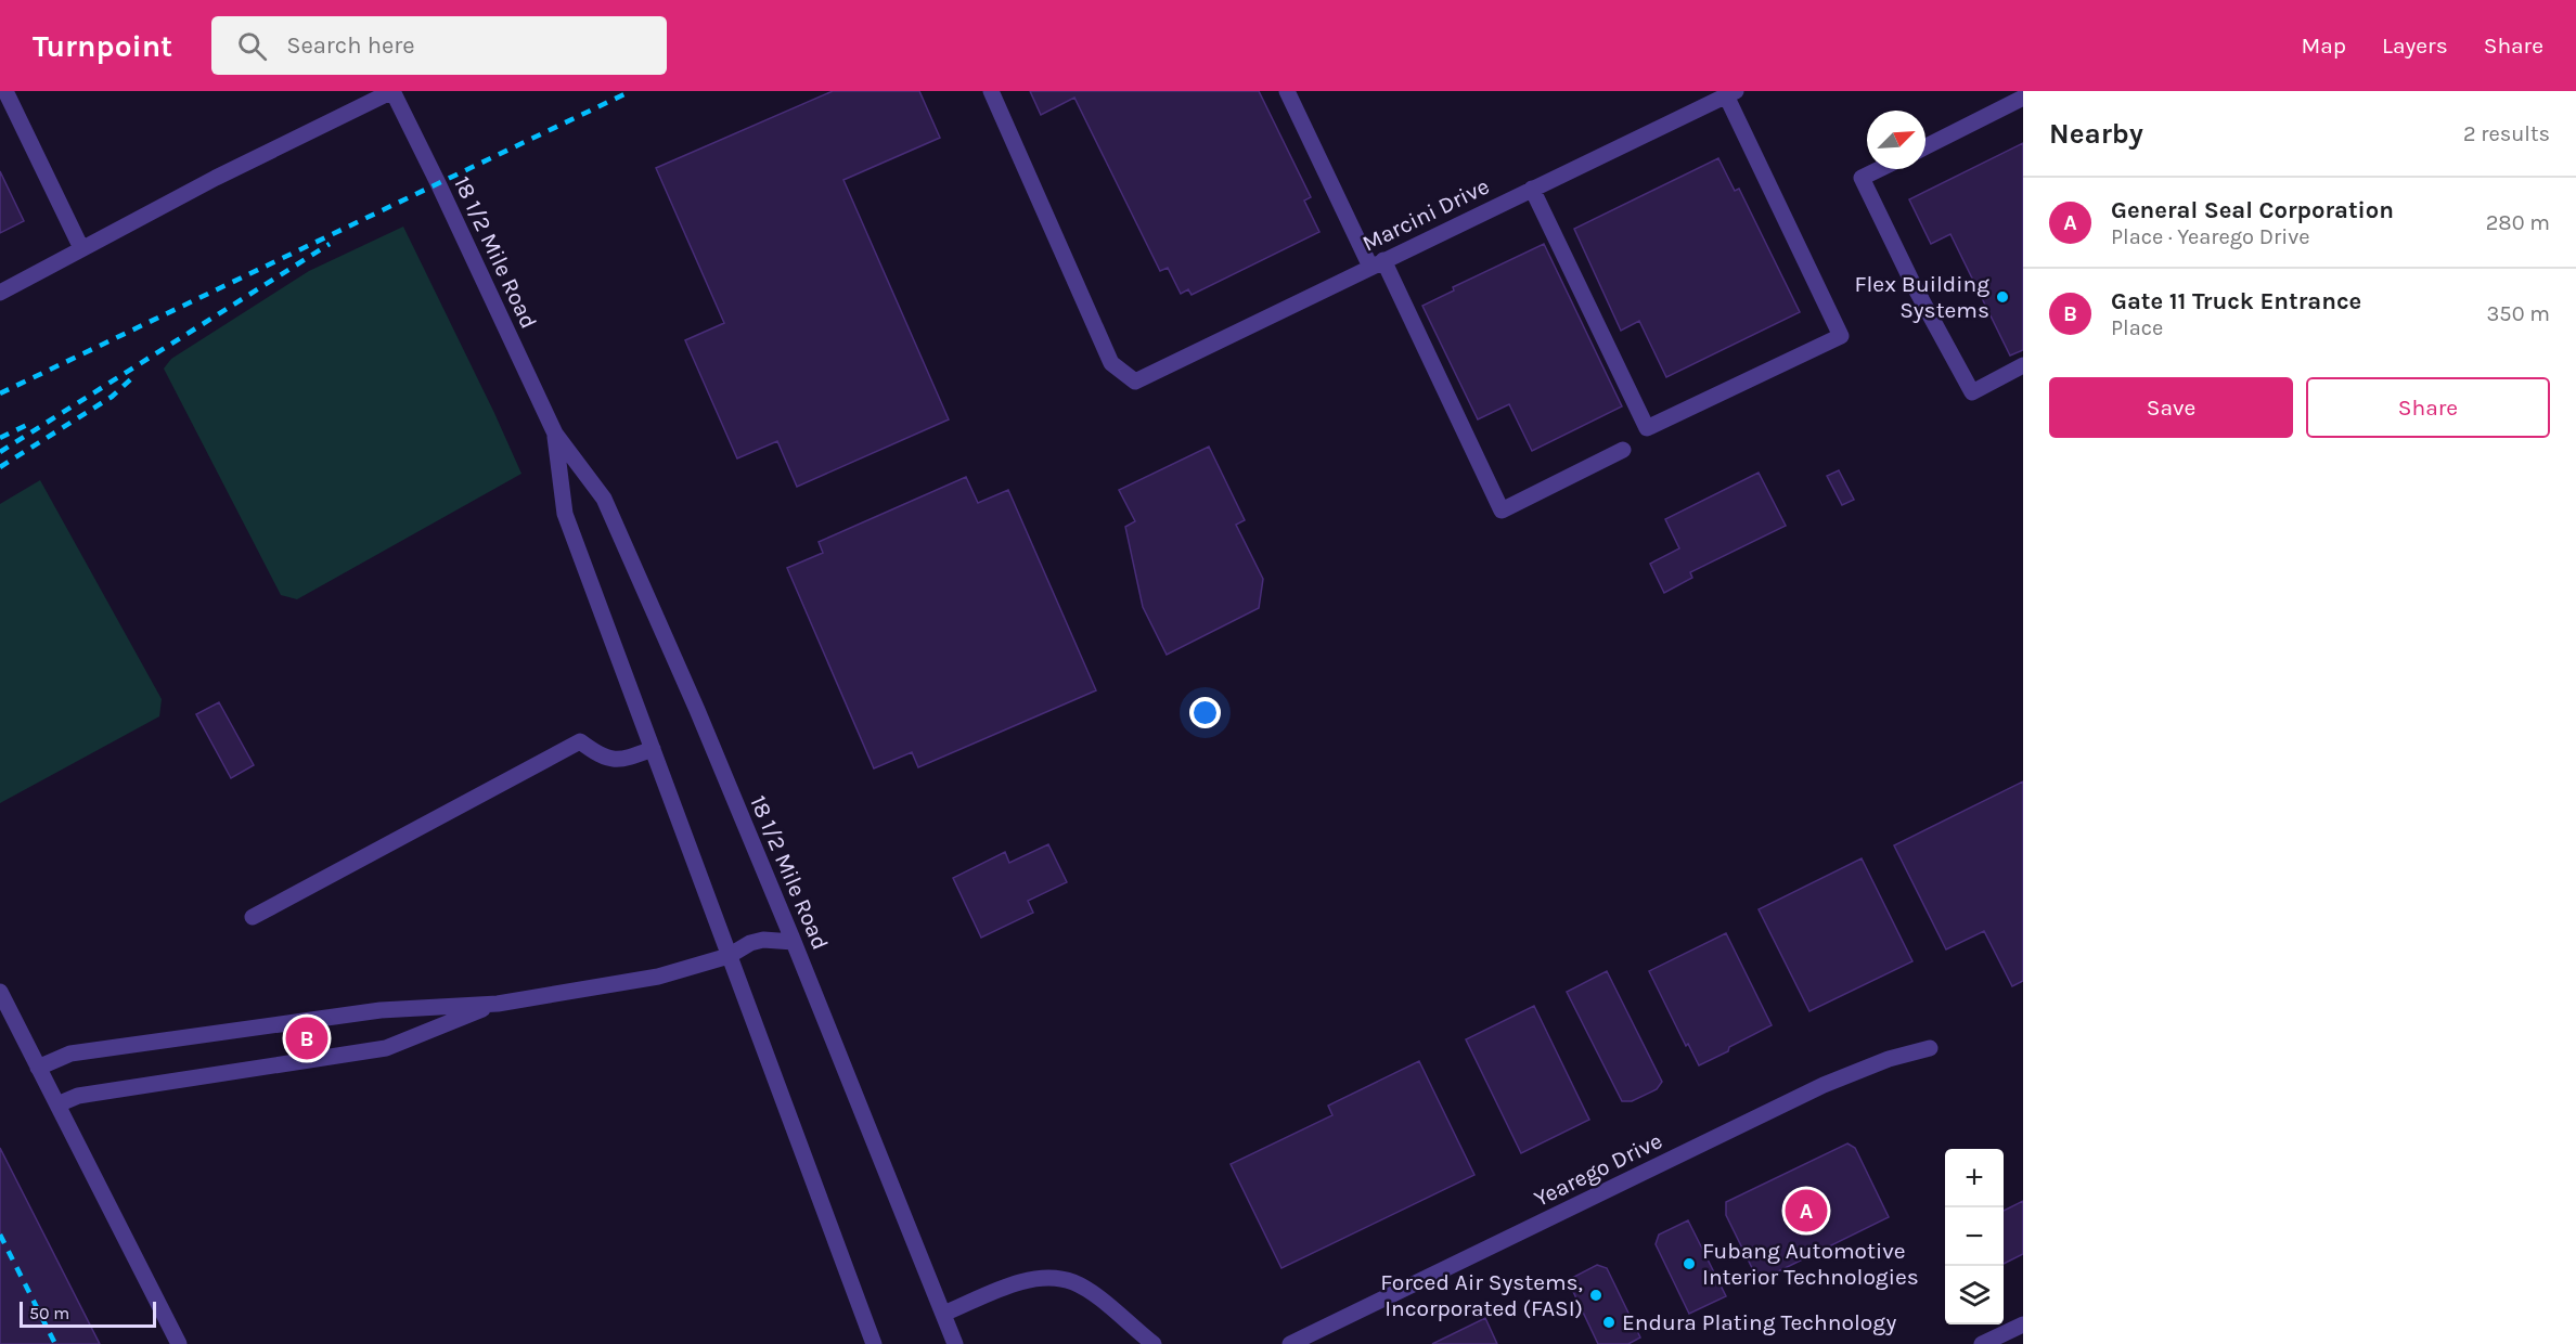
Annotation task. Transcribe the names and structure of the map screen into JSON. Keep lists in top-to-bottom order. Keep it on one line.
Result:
{"streets":{"street":["Marcini Drive","18 1/2 Mile Road","Yearego Drive"]},"places":["Flex Building Systems","Fubang Automotive Interior Technologies","Forced Air Systems, Incorporated (FASI)","Endura Plating Technology"],"scale_bar":"50 m","north":"top right","page":{"header":"Turnpoint","search":"Search here","nav":["Map","Layers","Share"],"heading":["Nearby","2 results"],"list":[{"mark":"A","name":"General Seal Corporation","note":"Place · Yearego Drive","value":"280 m"},{"mark":"B","name":"Gate 11 Truck Entrance","note":"Place","value":"350 m"}],"buttons":["Save","Share"],"pins":["B","A"],"map_buttons":["+","−"],"scale":"50 m"}}
